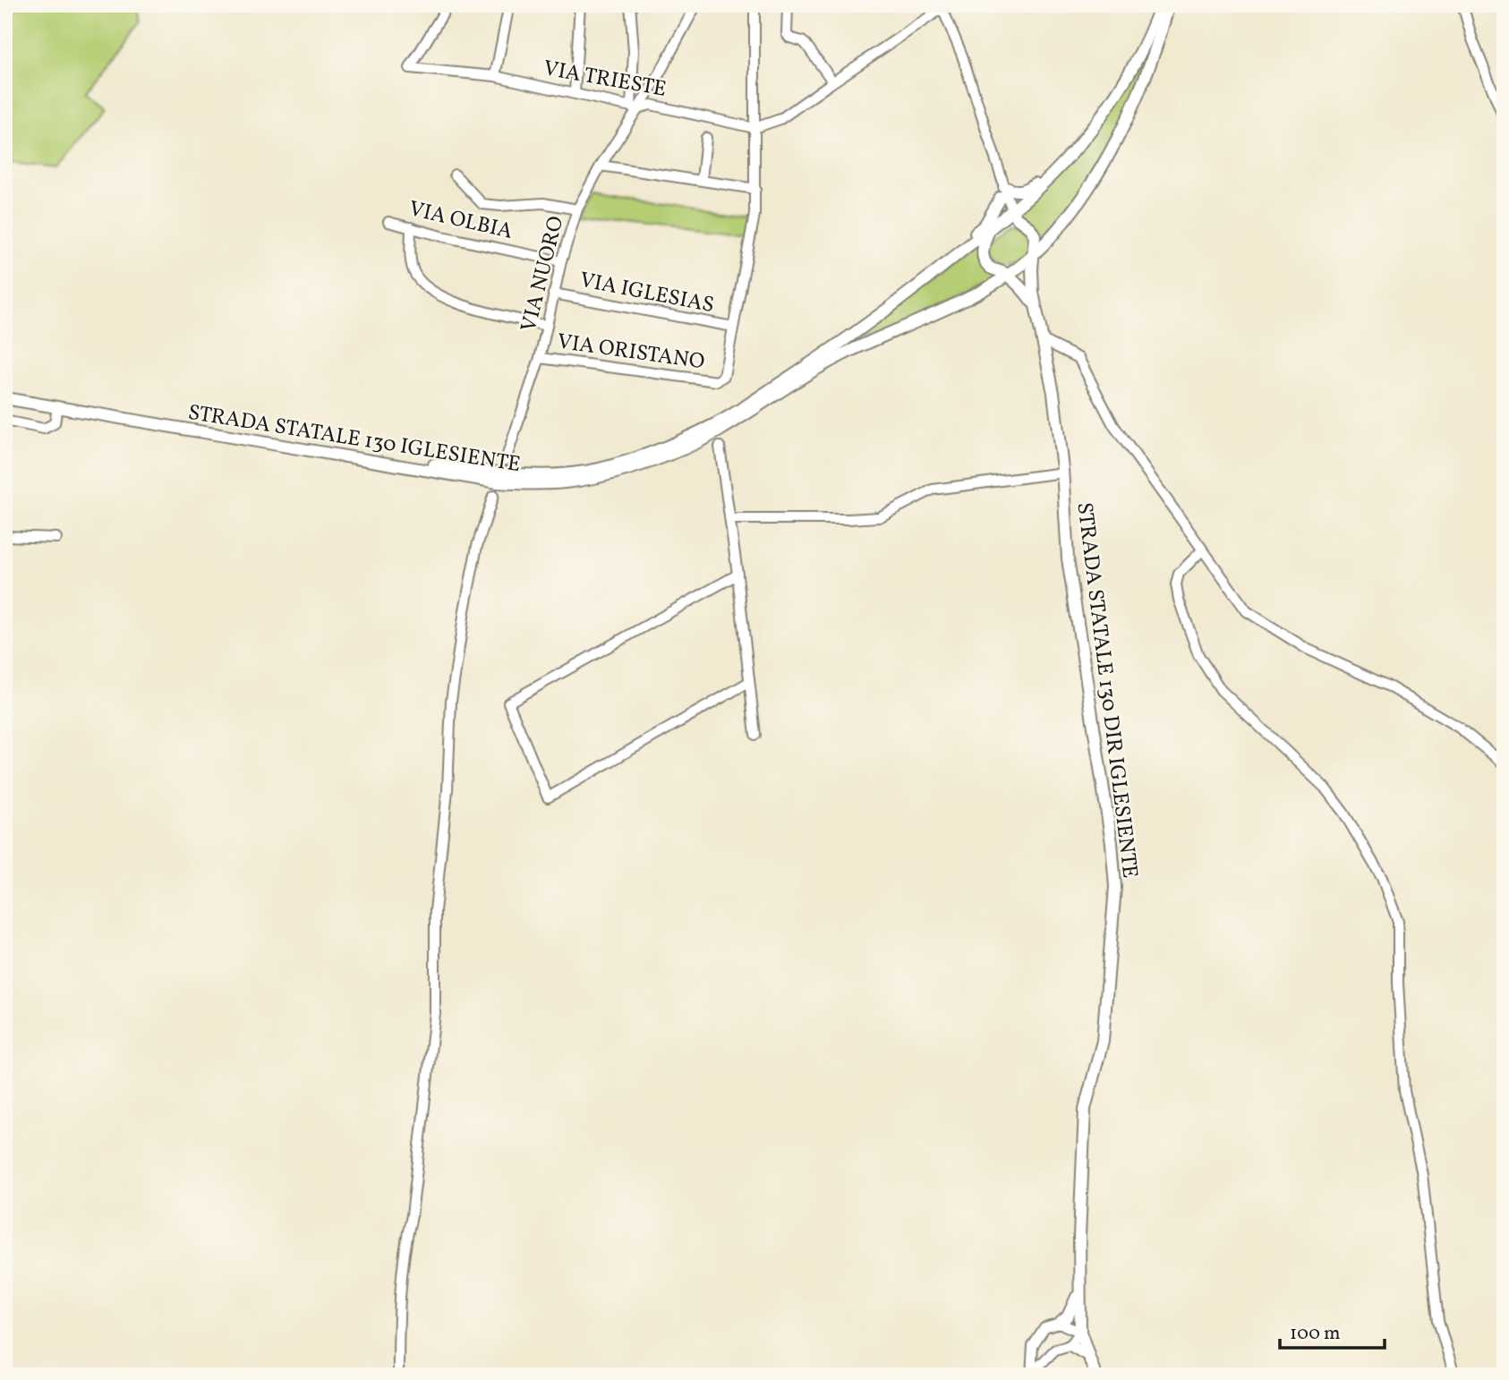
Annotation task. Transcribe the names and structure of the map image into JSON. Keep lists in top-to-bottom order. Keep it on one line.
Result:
{"streets":{"main road":["STRADA STATALE 130 IGLESIENTE","STRADA STATALE 130 DIR IGLESIENTE"],"street":["VIA TRIESTE","VIA OLBIA","VIA NUORO","VIA IGLESIAS","VIA ORISTANO"]},"crossings":[["VIA TRIESTE","VIA NUORO"],["VIA OLBIA","VIA NUORO"],["VIA NUORO","VIA IGLESIAS"],["VIA NUORO","VIA ORISTANO"],["VIA IGLESIAS","VIA ORISTANO"],["STRADA STATALE 130 IGLESIENTE","STRADA STATALE 130 DIR IGLESIENTE"]],"scale_bar":"100 m"}
